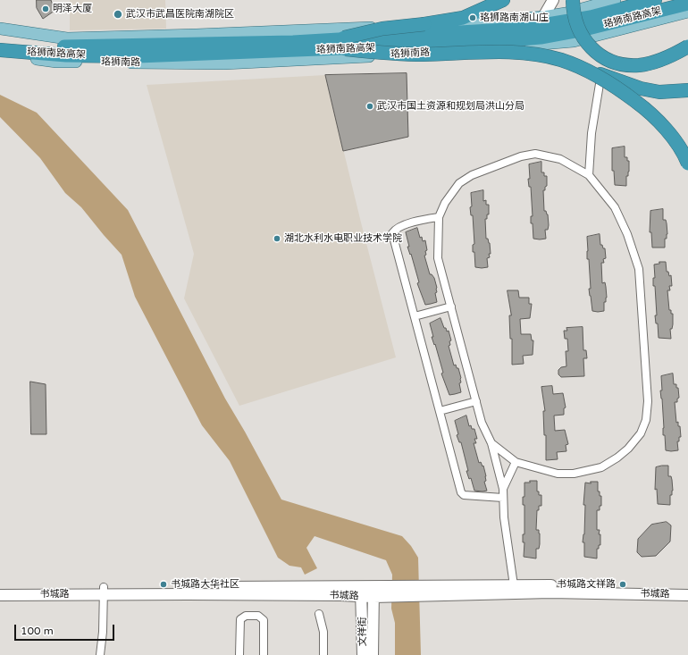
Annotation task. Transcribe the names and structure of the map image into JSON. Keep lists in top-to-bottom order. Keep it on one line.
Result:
{"streets":{"highway":["珞狮南路高架"],"main road":["珞狮南路","书城路","文祥街"]},"crossings":[["书城路","文祥街"]],"places":["明泽大厦","武汉市武昌医院南湖院区","珞狮路南湖山庄","武汉市国土资源和规划局洪山分局","湖北水利水电职业技术学院","书城路大华社区","书城路文祥路"],"scale_bar":"100 m"}
